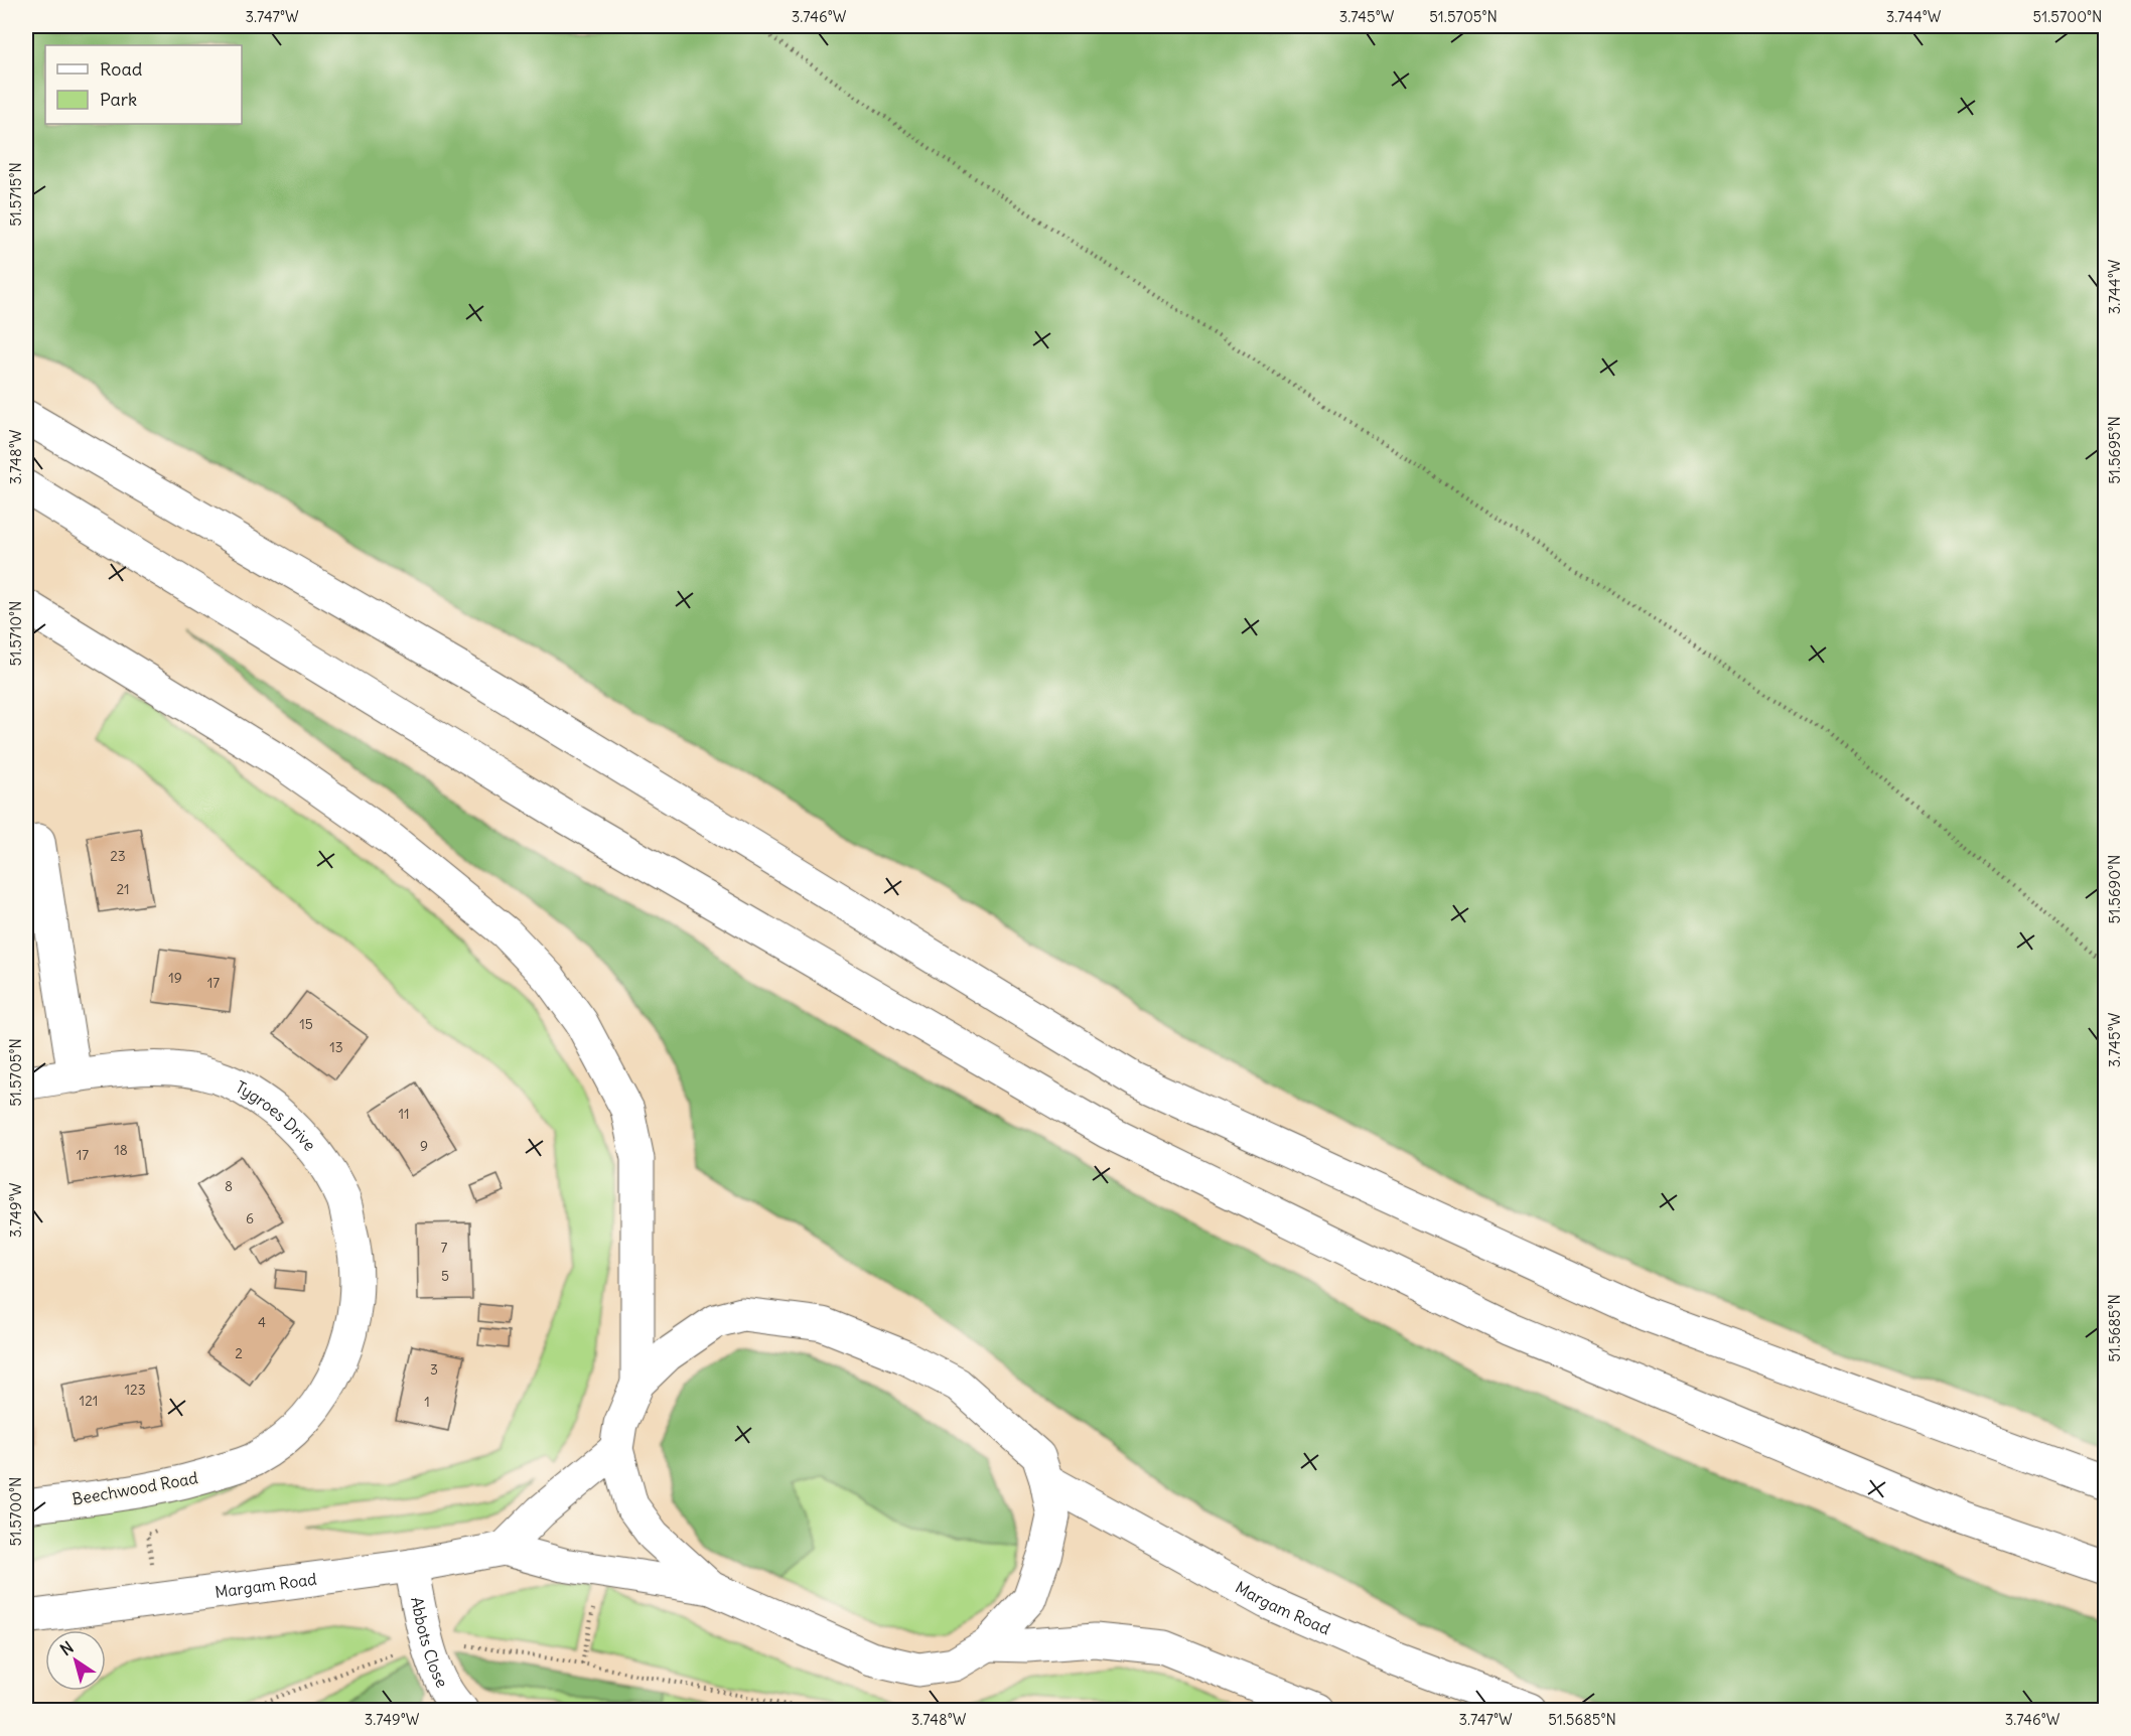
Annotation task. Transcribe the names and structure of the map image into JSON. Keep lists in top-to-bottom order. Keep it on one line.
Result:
{"streets":{"main road":["Tygroes Drive","Beechwood Road","Margam Road","Abbots Close"]},"crossings":[["Tygroes Drive","Beechwood Road"],["Margam Road","Abbots Close"]],"house_numbers":["23","21","19","17","15","13","11","9","18","17","8","6","7","5","4","2","3","123","121","1"],"legend":["Road","Park"],"north":"top left","coordinates":["3.747°W","3.746°W","3.745°W","51.5705°N","3.744°W","51.5700°N","51.5715°N","51.5695°N","3.748°W","51.5710°N","51.5690°N","3.749°W","51.5685°N"]}
